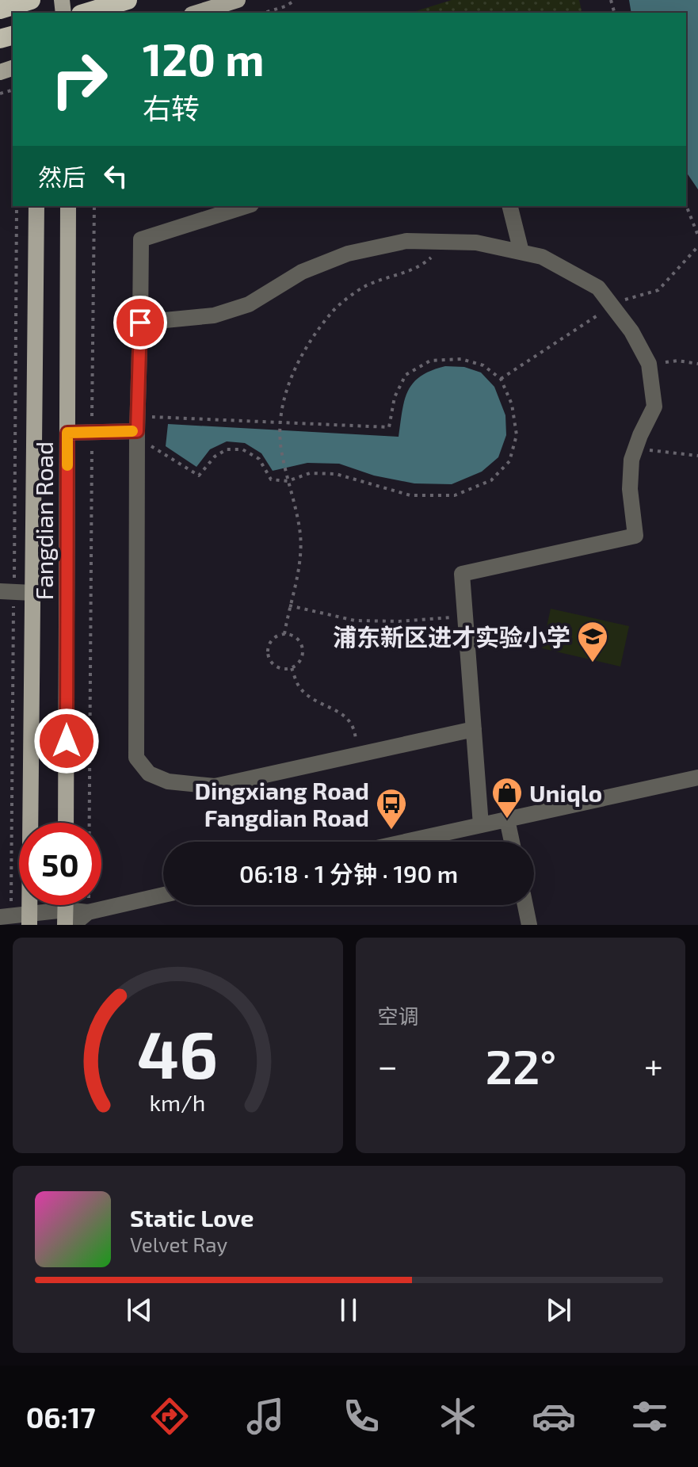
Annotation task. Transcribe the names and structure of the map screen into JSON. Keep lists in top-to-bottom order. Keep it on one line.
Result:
{"streets":{"main road":["Fangdian Road"]},"places":{"school or university":["浦东新区进才实验小学"],"shop":["Uniqlo"],"bus stop":["Dingxiang Road Fangdian Road"]},"page":{"turn":["120 m","右转"],"then":"然后","limit":"50","trip":"06:18 · 1 分钟 · 190 m","tile":"空调","heat":["−","22°","+"],"song":["Static Love","Velvet Ray"],"tabs":"06:17","gauge":["46","km/h"]}}
